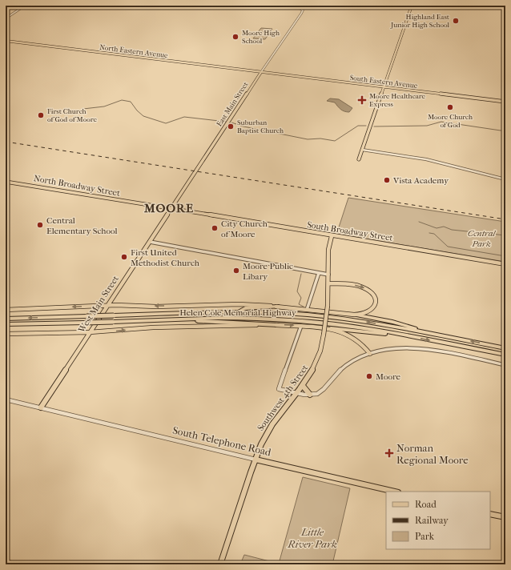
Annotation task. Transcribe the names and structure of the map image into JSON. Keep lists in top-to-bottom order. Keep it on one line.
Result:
{"streets":{"highway":["Helen Cole Memorial Highway"],"main road":["North Eastern Avenue","South Eastern Avenue","East Main Street","North Broadway Street","South Broadway Street","West Main Street","Southwest 4th Street","South Telephone Road"]},"crossings":[["North Eastern Avenue","South Eastern Avenue"],["North Eastern Avenue","East Main Street"],["South Eastern Avenue","East Main Street"],["East Main Street","North Broadway Street"],["East Main Street","South Broadway Street"],["East Main Street","West Main Street"],["North Broadway Street","South Broadway Street"],["North Broadway Street","West Main Street"],["South Broadway Street","West Main Street"],["South Broadway Street","Southwest 4th Street"],["West Main Street","South Telephone Road"],["Southwest 4th Street","South Telephone Road"]],"districts":["MOORE"],"parks":["Central Park","Little River Park"],"places":{"other":["Highland East Junior High School","Moore High School","Moore Church of God","First Church of God of Moore","Suburban Baptist Church","Vista Academy","Central Elementary School","City Church of Moore","First United Methodist Church","Moore Public Libary","Moore"],"health":["Moore Healthcare Express","Norman Regional Moore"]},"legend":["Road","Railway","Park"]}
